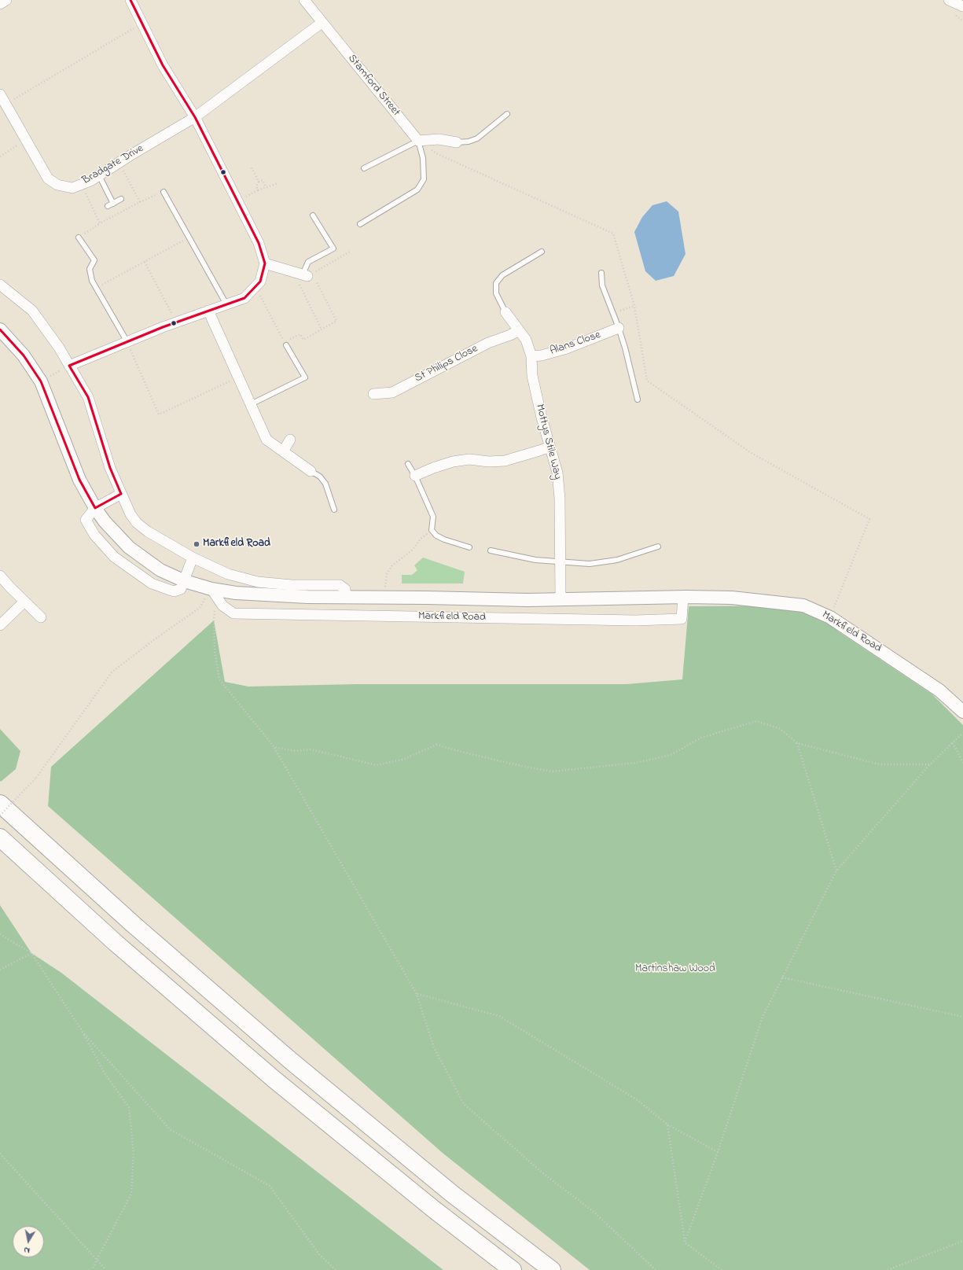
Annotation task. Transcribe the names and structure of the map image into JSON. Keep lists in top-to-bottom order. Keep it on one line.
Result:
{"streets":{"street":["Stamford Street","Bradgate Drive","Alans Close","St Philips Close","Mottys Stile Way","Markfield Road"]},"crossings":[["Stamford Street","Bradgate Drive"],["Alans Close","Mottys Stile Way"],["St Philips Close","Mottys Stile Way"],["Mottys Stile Way","Markfield Road"]],"parks":["Martinshaw Wood"],"places":["Markfield Road"],"north":"bottom"}
